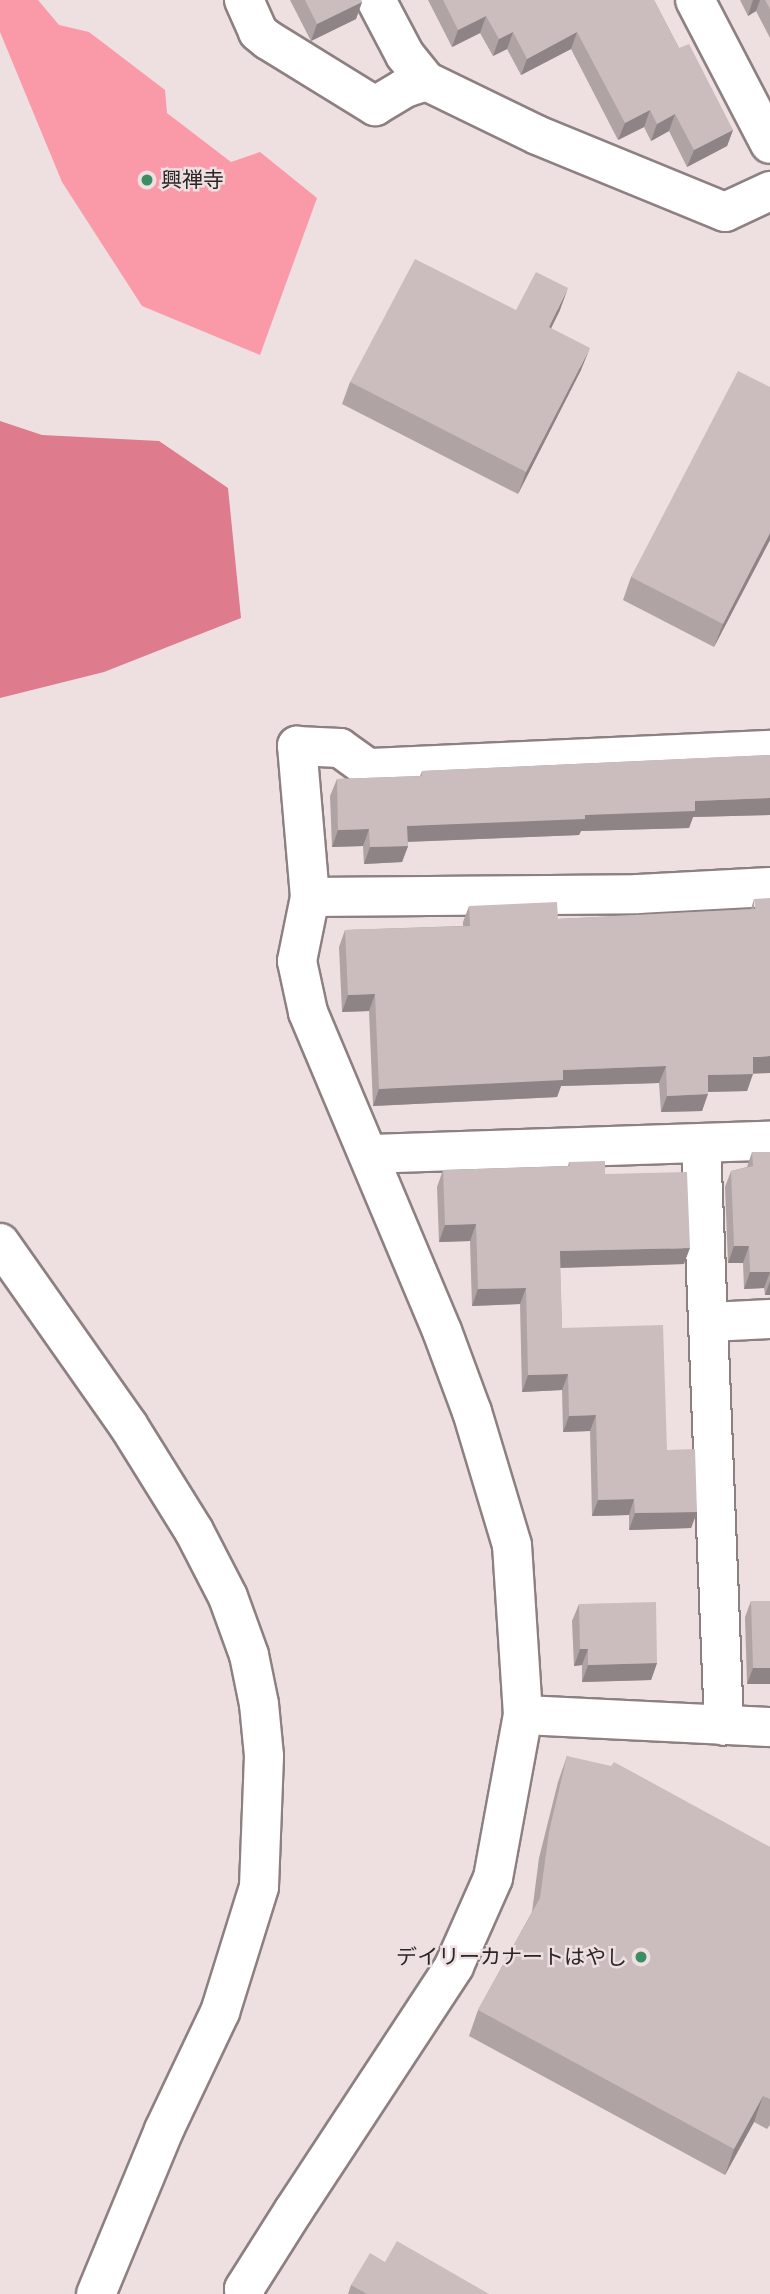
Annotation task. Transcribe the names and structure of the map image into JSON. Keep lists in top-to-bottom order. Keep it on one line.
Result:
{"places":["興禅寺","デイリーカナートはやし"]}
